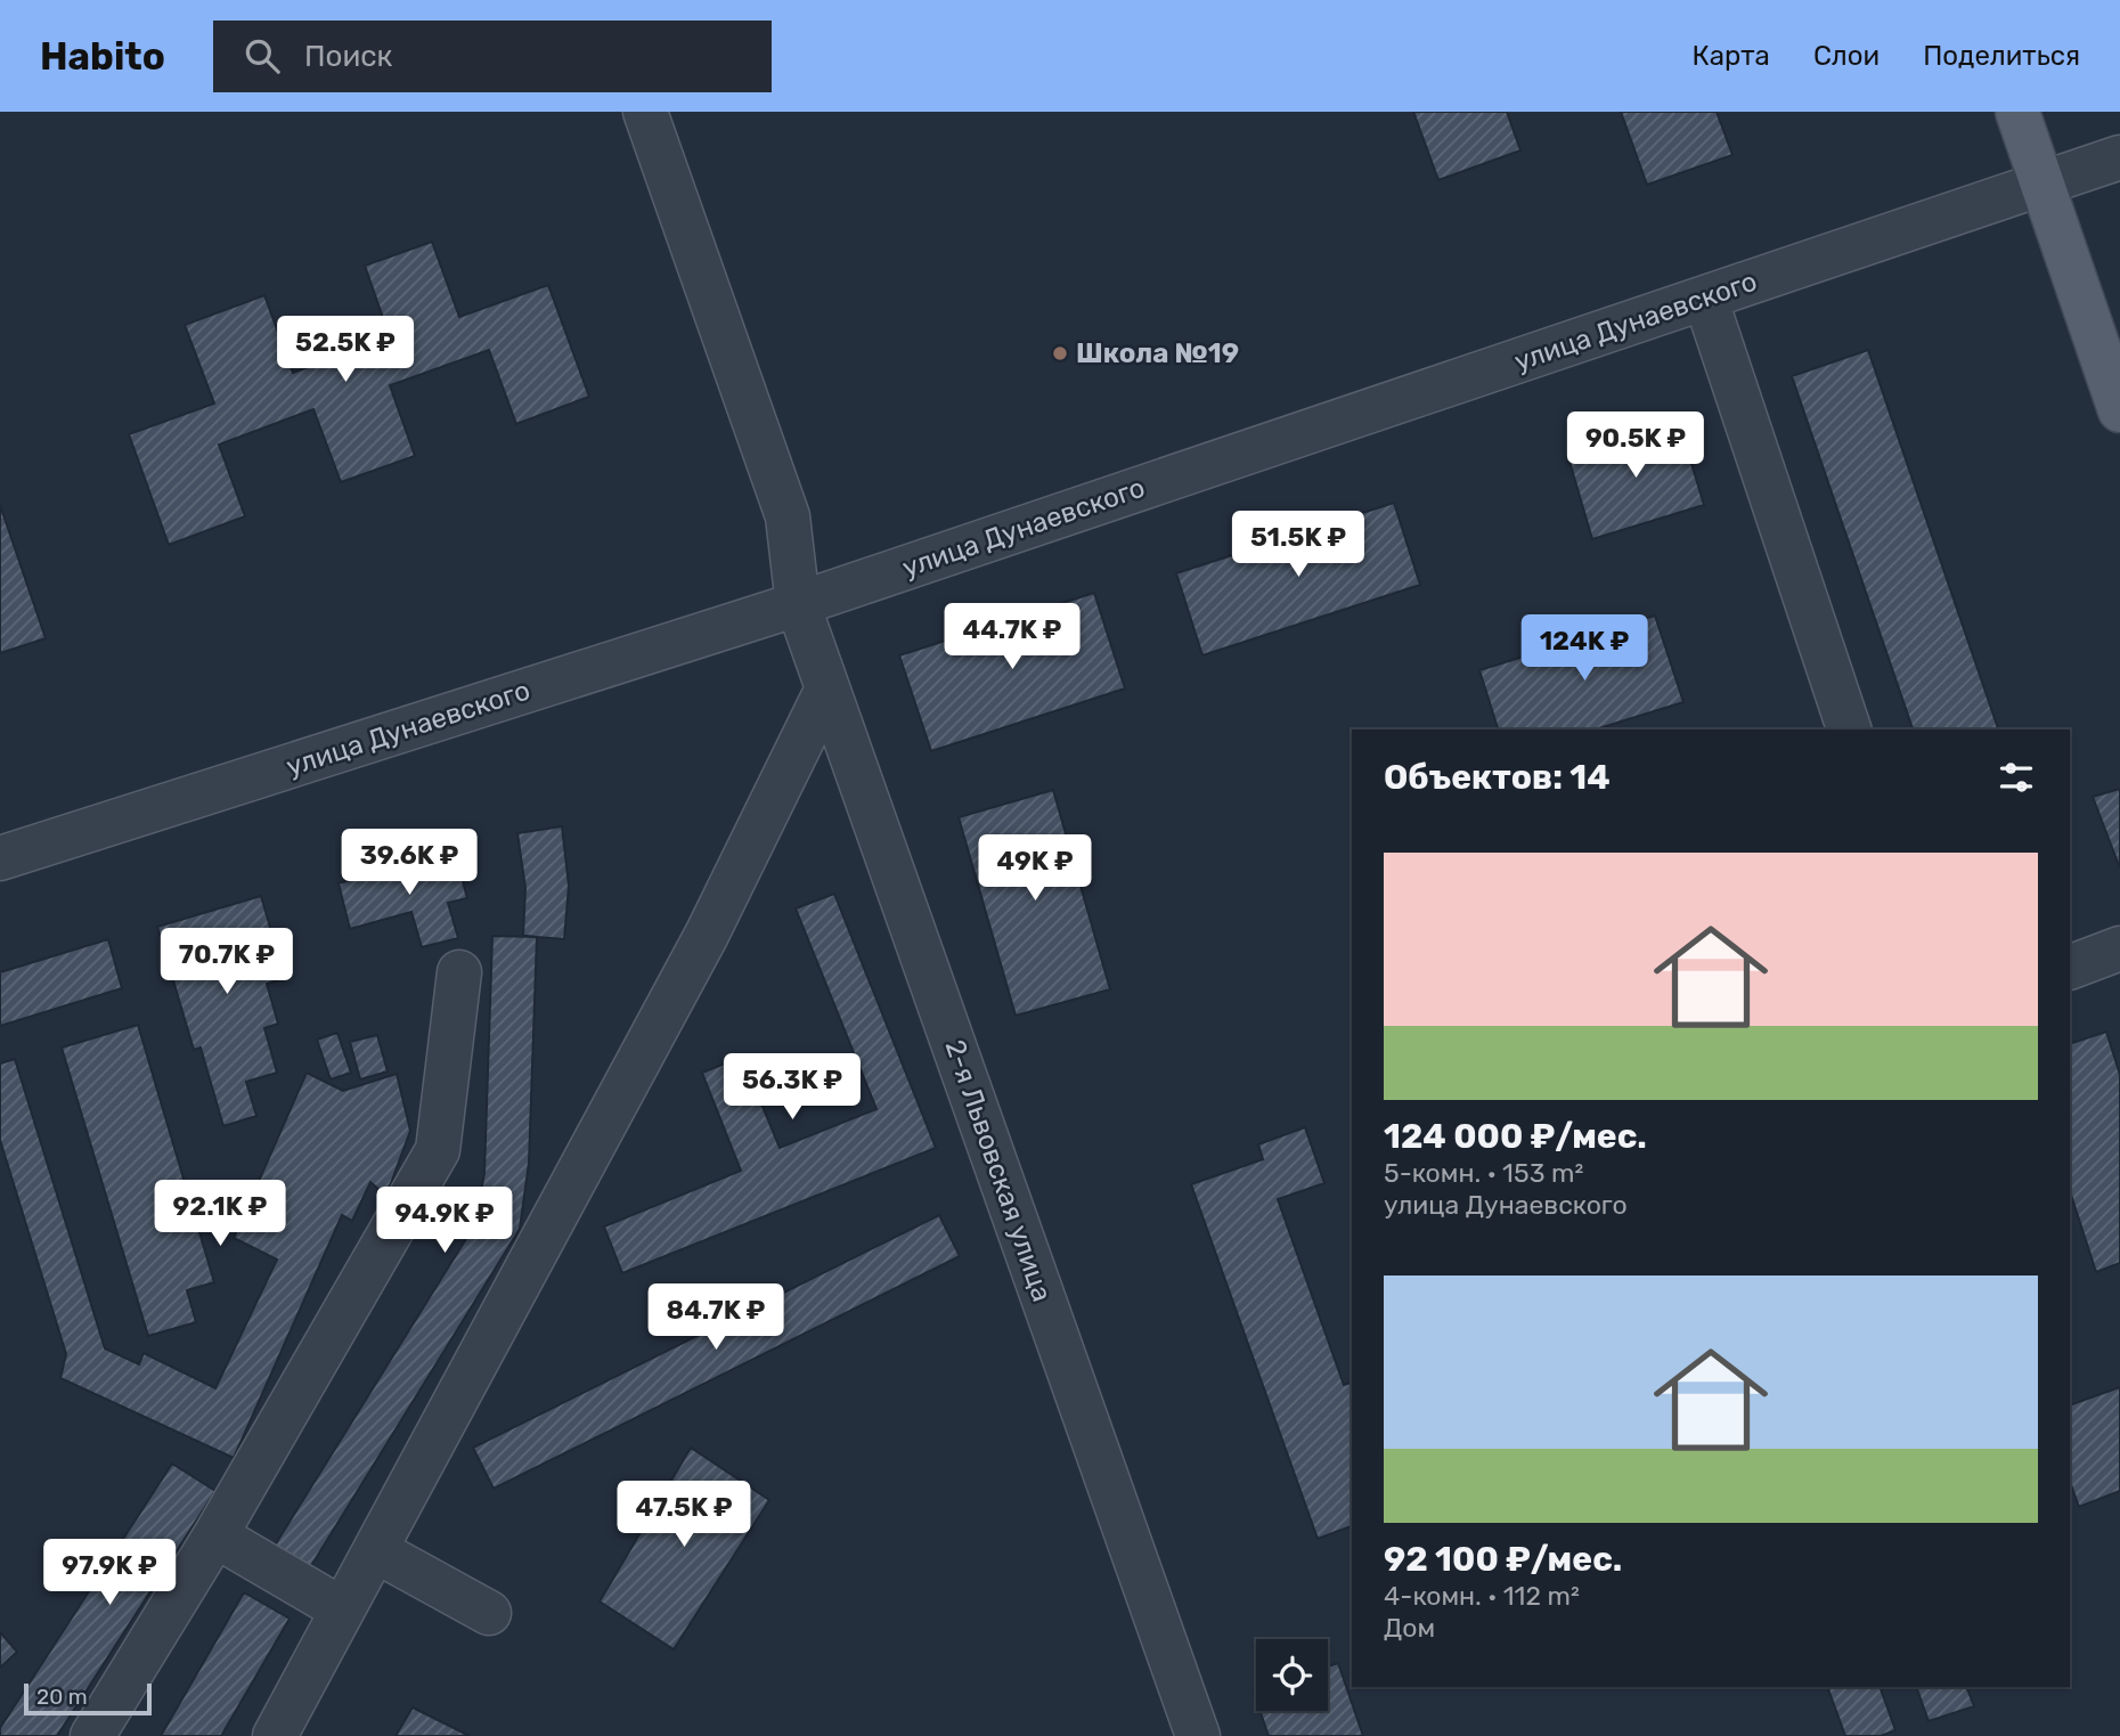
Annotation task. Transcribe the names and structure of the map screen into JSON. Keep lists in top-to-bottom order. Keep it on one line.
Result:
{"streets":{"street":["улица Дунаевского","2-я Львовская улица"]},"crossings":[["улица Дунаевского","2-я Львовская улица"]],"places":["Школа №19"],"scale_bar":"20 m","page":{"header":"Habito","search":"Поиск","nav":["Карта","Слои","Поделиться"],"price":["52.5K ₽","90.5K ₽","51.5K ₽","44.7K ₽","124K ₽","39.6K ₽","49K ₽","70.7K ₽","56.3K ₽","92.1K ₽","94.9K ₽","84.7K ₽","47.5K ₽","97.9K ₽"],"heading":"Объектов: 14","list":[{"name":"124 000 ₽/мес.","note":"5-комн. · 153 m² · улица Дунаевского"},{"name":"92 100 ₽/мес.","note":"4-комн. · 112 m² · Дом"}],"scale":"20 m"}}
